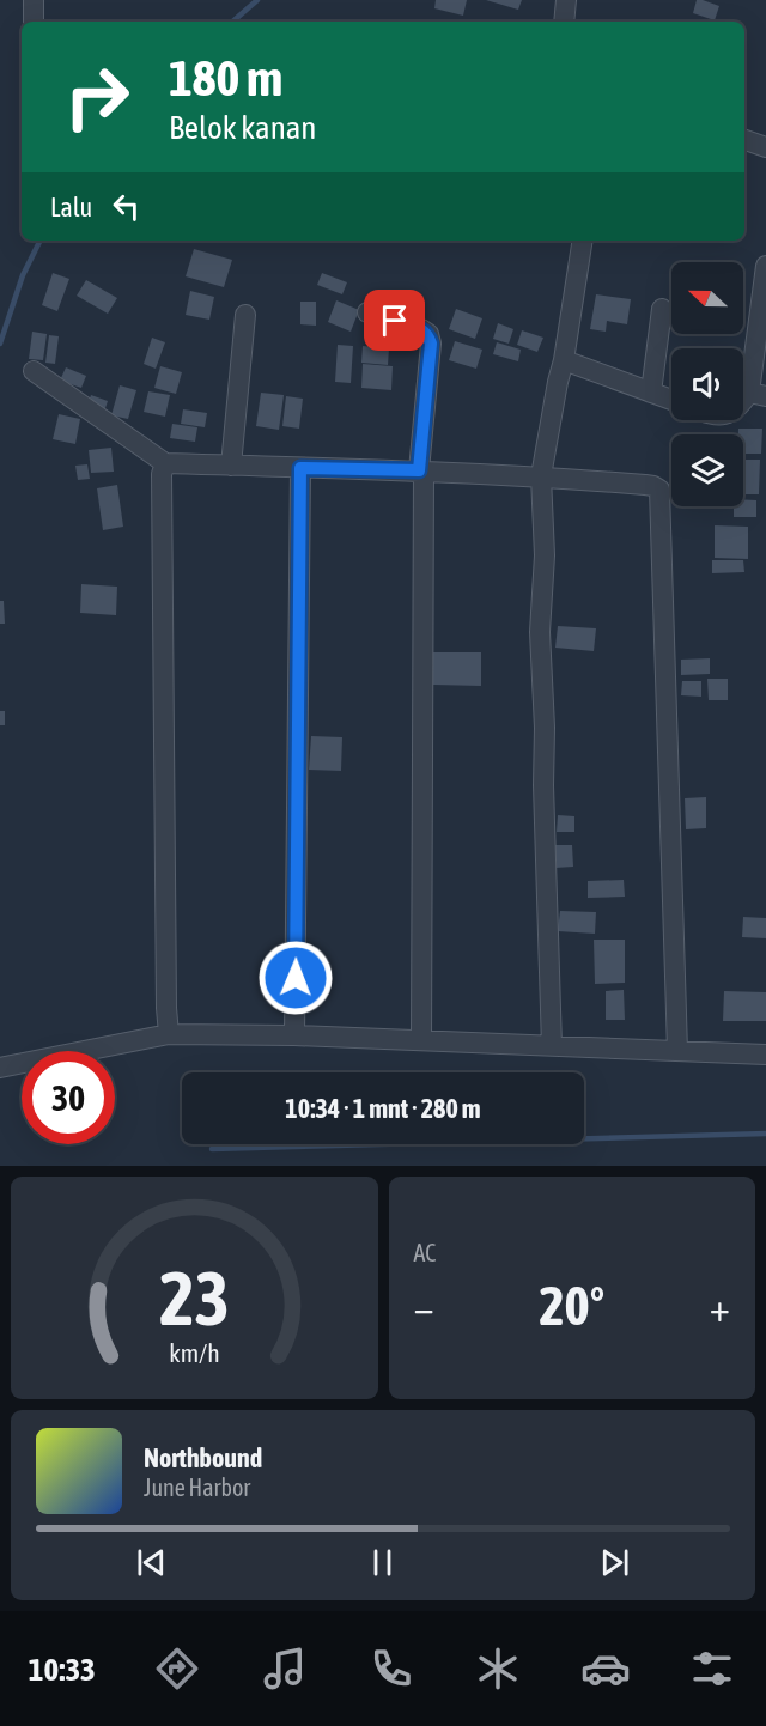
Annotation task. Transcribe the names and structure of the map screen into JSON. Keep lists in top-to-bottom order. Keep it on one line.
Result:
{"north":"left","page":{"turn":["180 m","Belok kanan"],"then":"Lalu","limit":"30","trip":"10:34 · 1 mnt · 280 m","tile":"AC","heat":["−","20°","+"],"song":["Northbound","June Harbor"],"tabs":"10:33","gauge":["23","km/h"]}}
